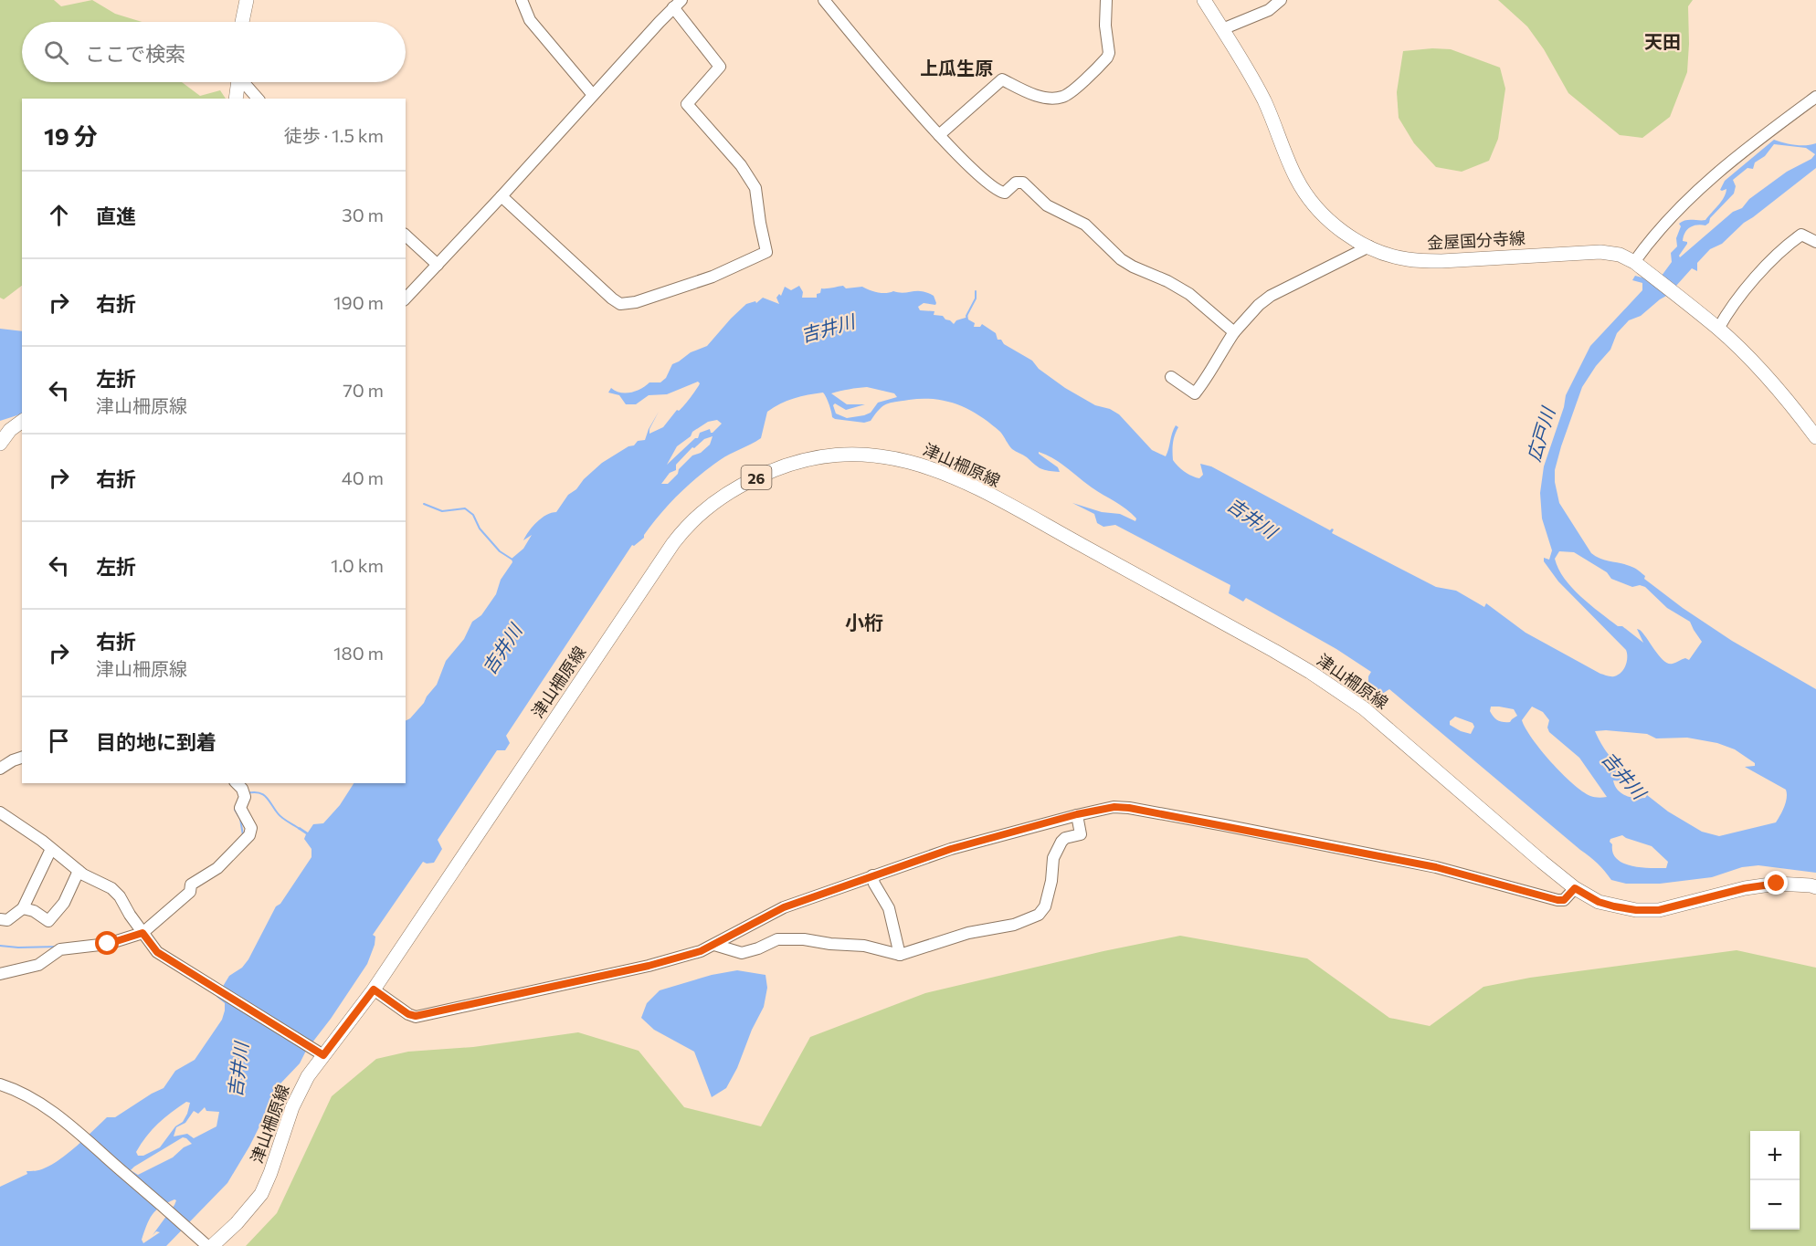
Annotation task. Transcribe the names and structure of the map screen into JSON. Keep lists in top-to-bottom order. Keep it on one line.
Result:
{"streets":{"main road":["金屋国分寺線","津山柵原線","26"]},"districts":["天田","上瓜生原","小桁"],"water":["吉井川","広戸川"],"page":{"search":"ここで検索","heading":["19 分","徒歩 · 1.5 km"],"list":[["直進","30 m"],["右折","190 m"],["左折","津山柵原線","70 m"],["右折","40 m"],["左折","1.0 km"],["右折","津山柵原線","180 m"],"目的地に到着"],"map_buttons":["+","−"]}}
